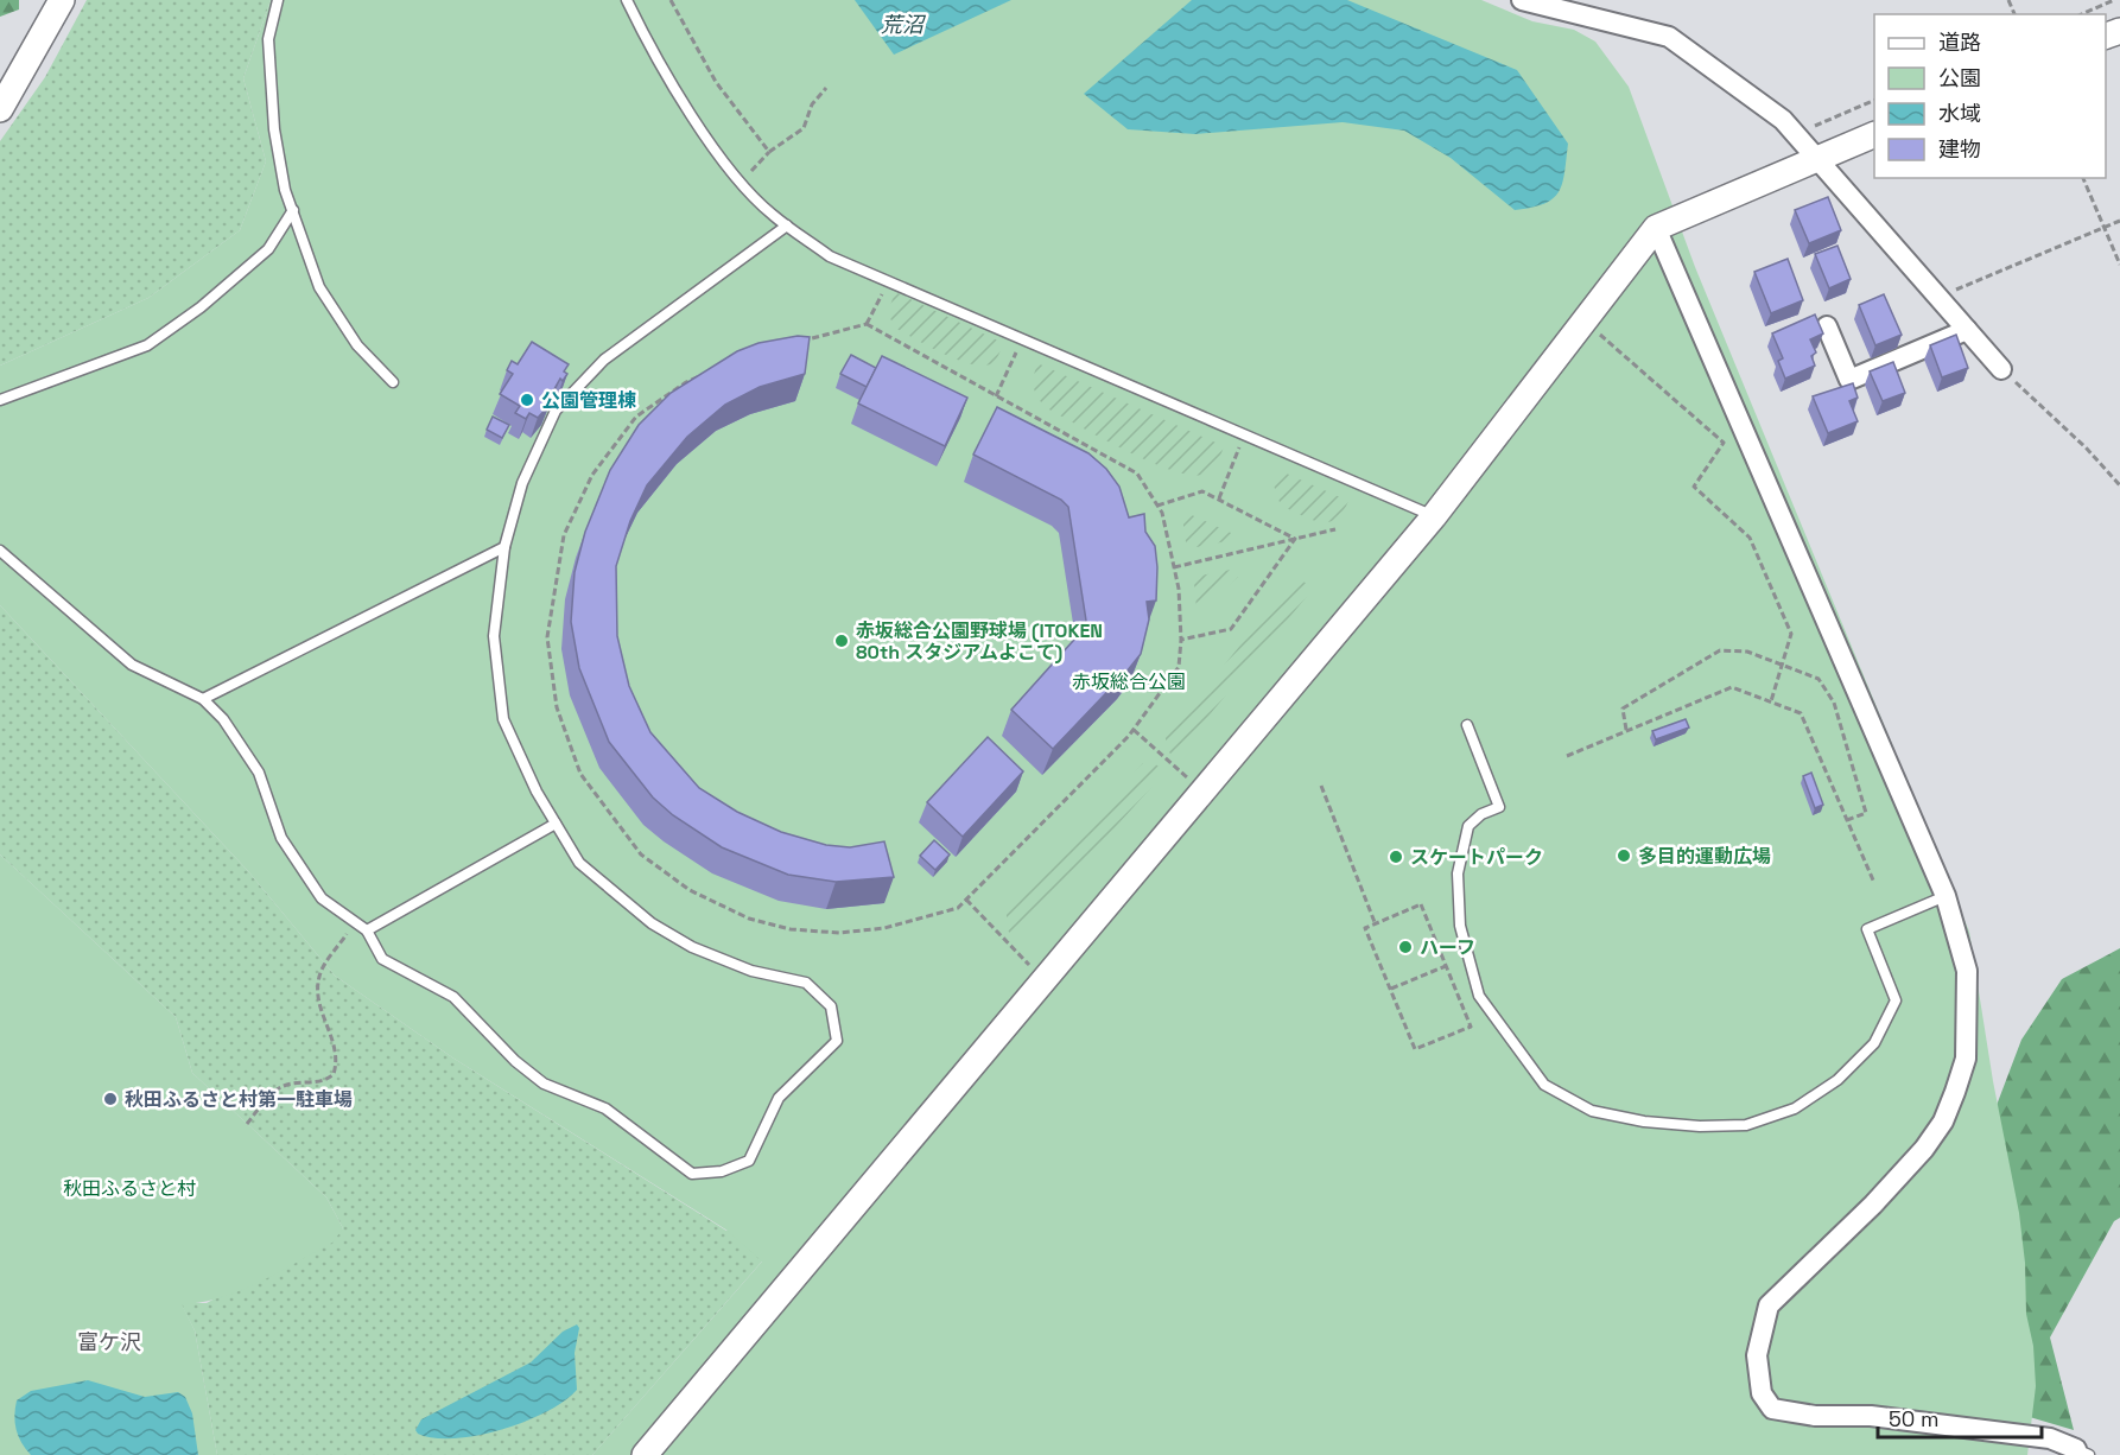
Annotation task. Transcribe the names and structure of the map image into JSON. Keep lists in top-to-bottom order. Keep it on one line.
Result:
{"districts":["富ケ沢"],"water":["荒沼"],"parks":["赤坂総合公園","秋田ふるさと村"],"places":["公園管理棟","赤坂総合公園野球場 (ITOKEN 80th スタジアムよこて)","多目的運動広場","スケートパーク","ハーフ","秋田ふるさと村第一駐車場"],"legend":["道路","公園","水域","建物"],"scale_bar":"50 m"}
